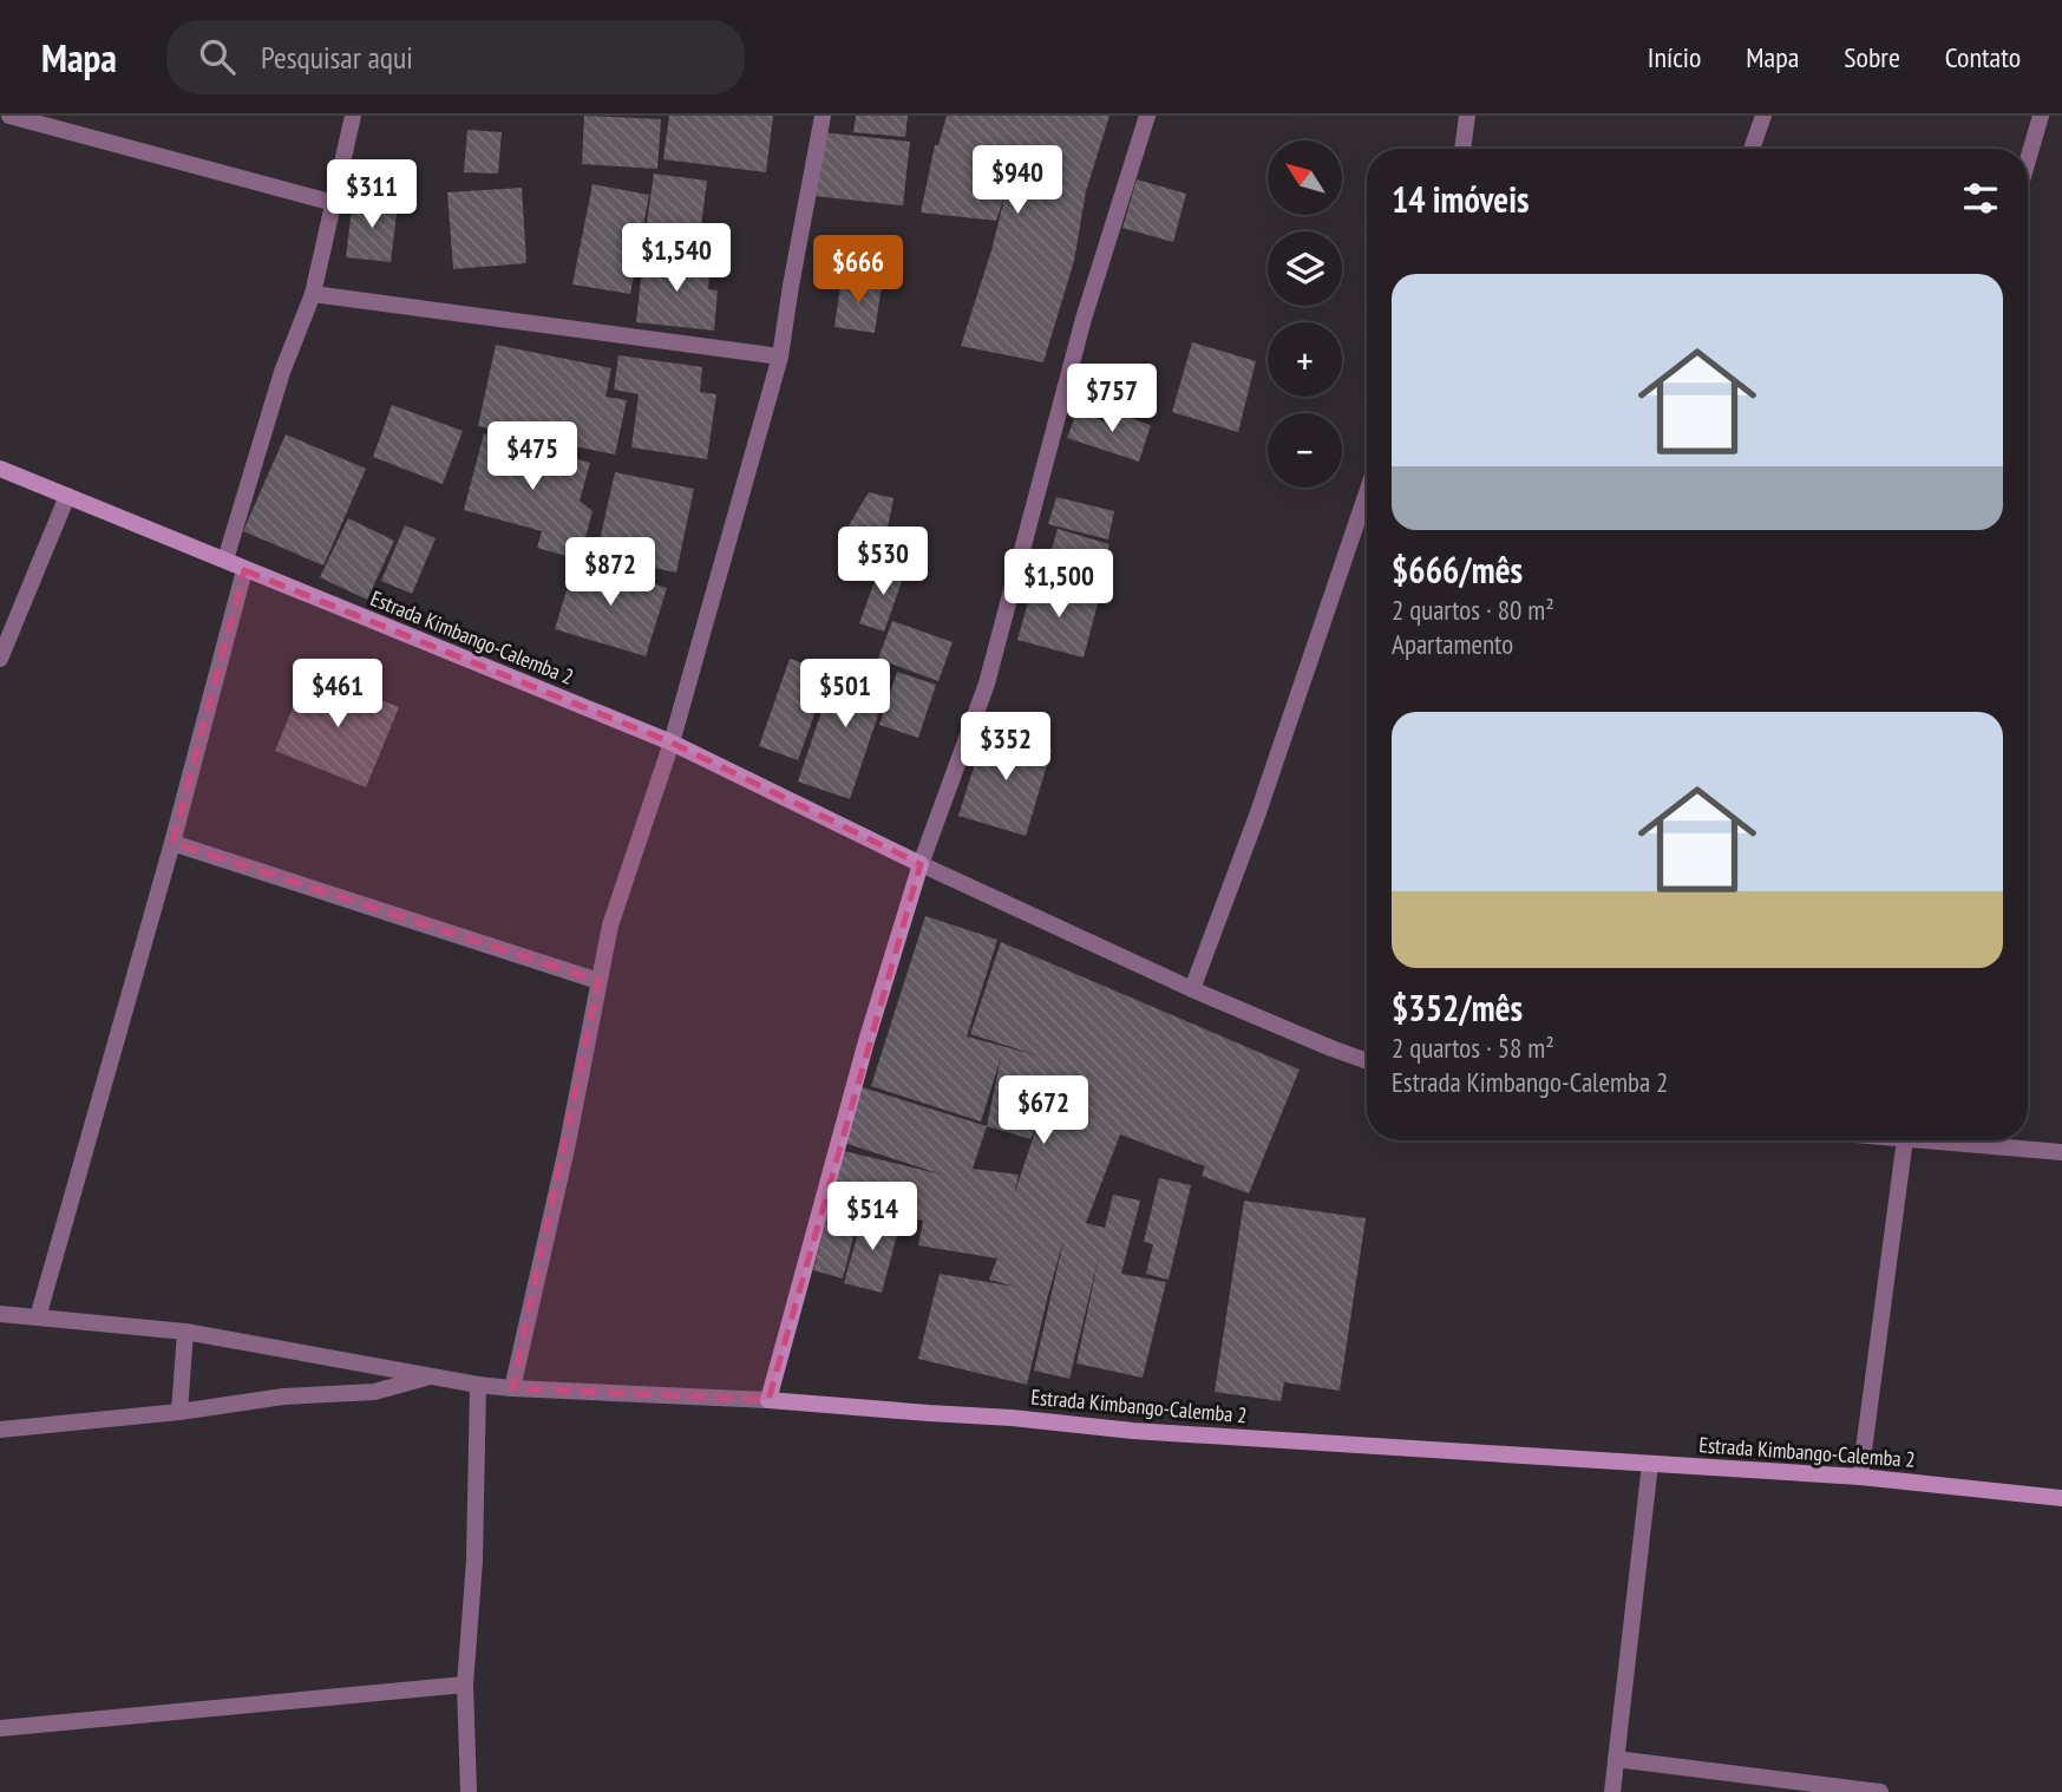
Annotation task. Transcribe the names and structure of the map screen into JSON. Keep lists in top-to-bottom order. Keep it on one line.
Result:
{"streets":{"main road":["Estrada Kimbango-Calemba 2"]},"north":"top left","page":{"header":"Mapa","search":"Pesquisar aqui","nav":["Início","Mapa","Sobre","Contato"],"map_buttons":["+","−"],"price":["$940","$311","$1,540","$666","$757","$475","$530","$872","$1,500","$461","$501","$352","$672","$514"],"heading":"14 imóveis","list":[{"name":"$666/mês","note":"2 quartos · 80 m² · Apartamento"},{"name":"$352/mês","note":"2 quartos · 58 m² · Estrada Kimbango-Calemba 2"}]}}
